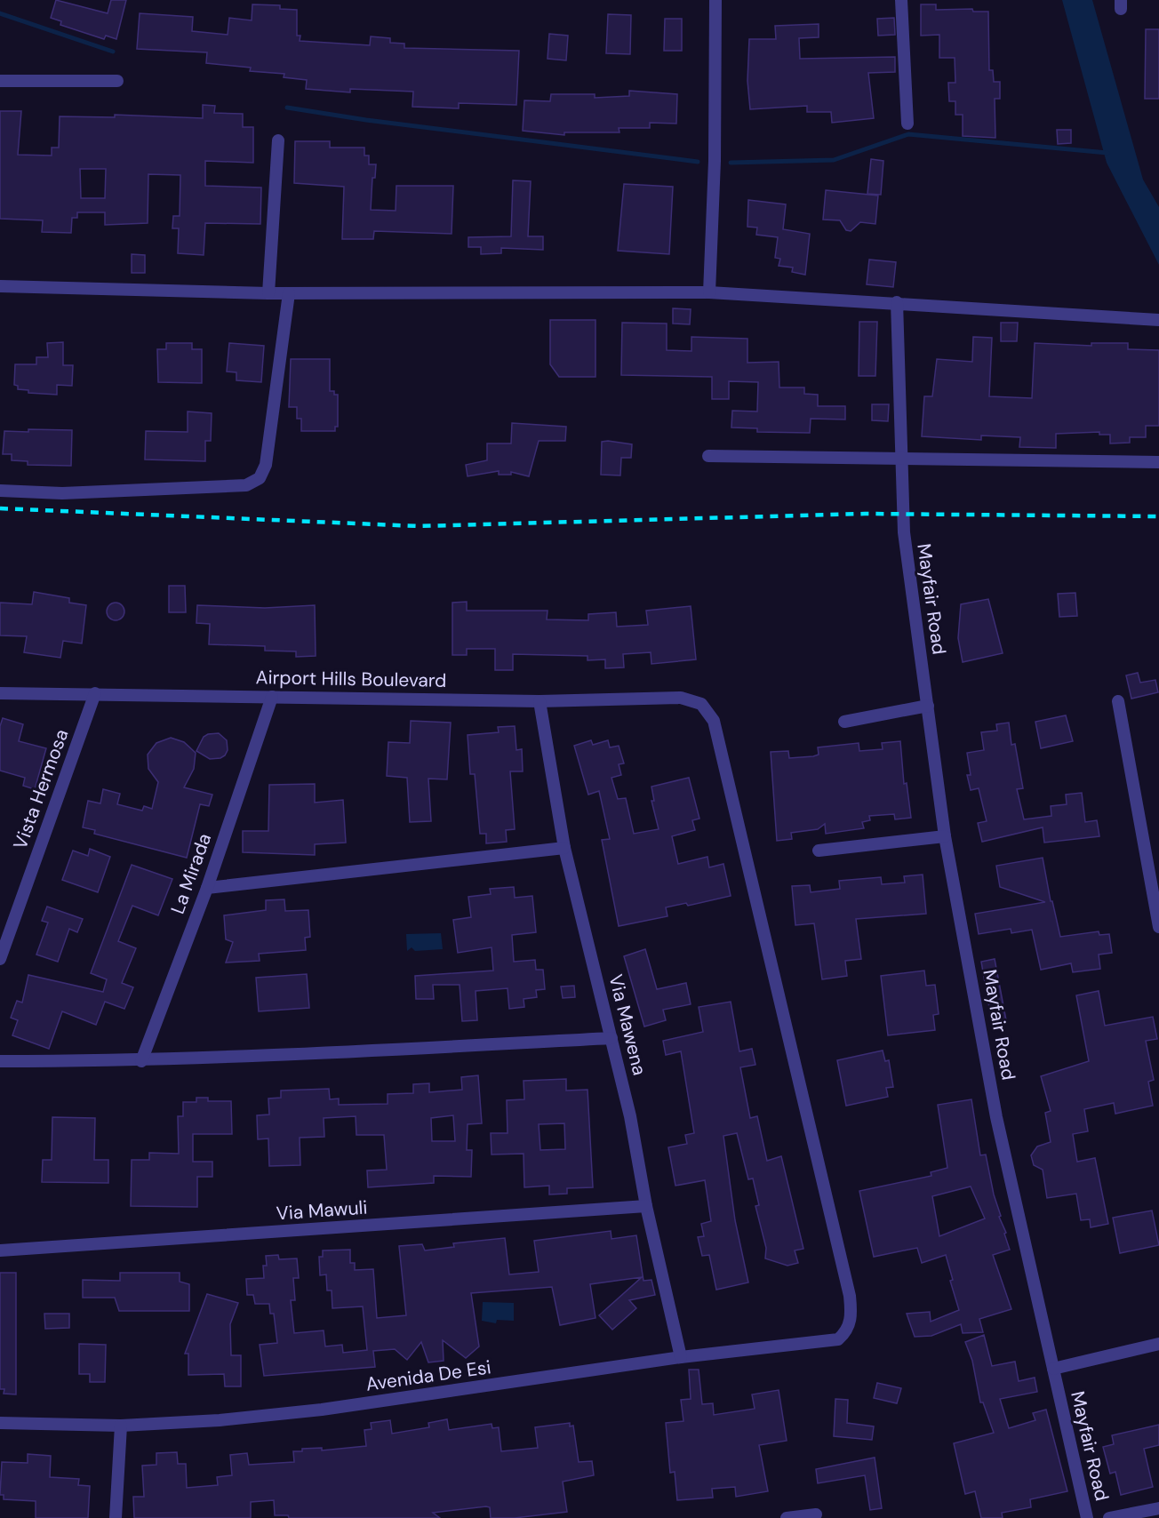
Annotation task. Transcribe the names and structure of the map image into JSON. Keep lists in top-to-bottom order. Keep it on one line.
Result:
{"streets":{"street":["Mayfair Road","Airport Hills Boulevard","Vista Hermosa","La Mirada","Via Mawena","Via Mawuli","Avenida De Esi"]},"crossings":[["Airport Hills Boulevard","Vista Hermosa"],["Airport Hills Boulevard","La Mirada"],["Airport Hills Boulevard","Via Mawena"],["Airport Hills Boulevard","Avenida De Esi"],["Via Mawena","Via Mawuli"],["Via Mawena","Avenida De Esi"]]}
